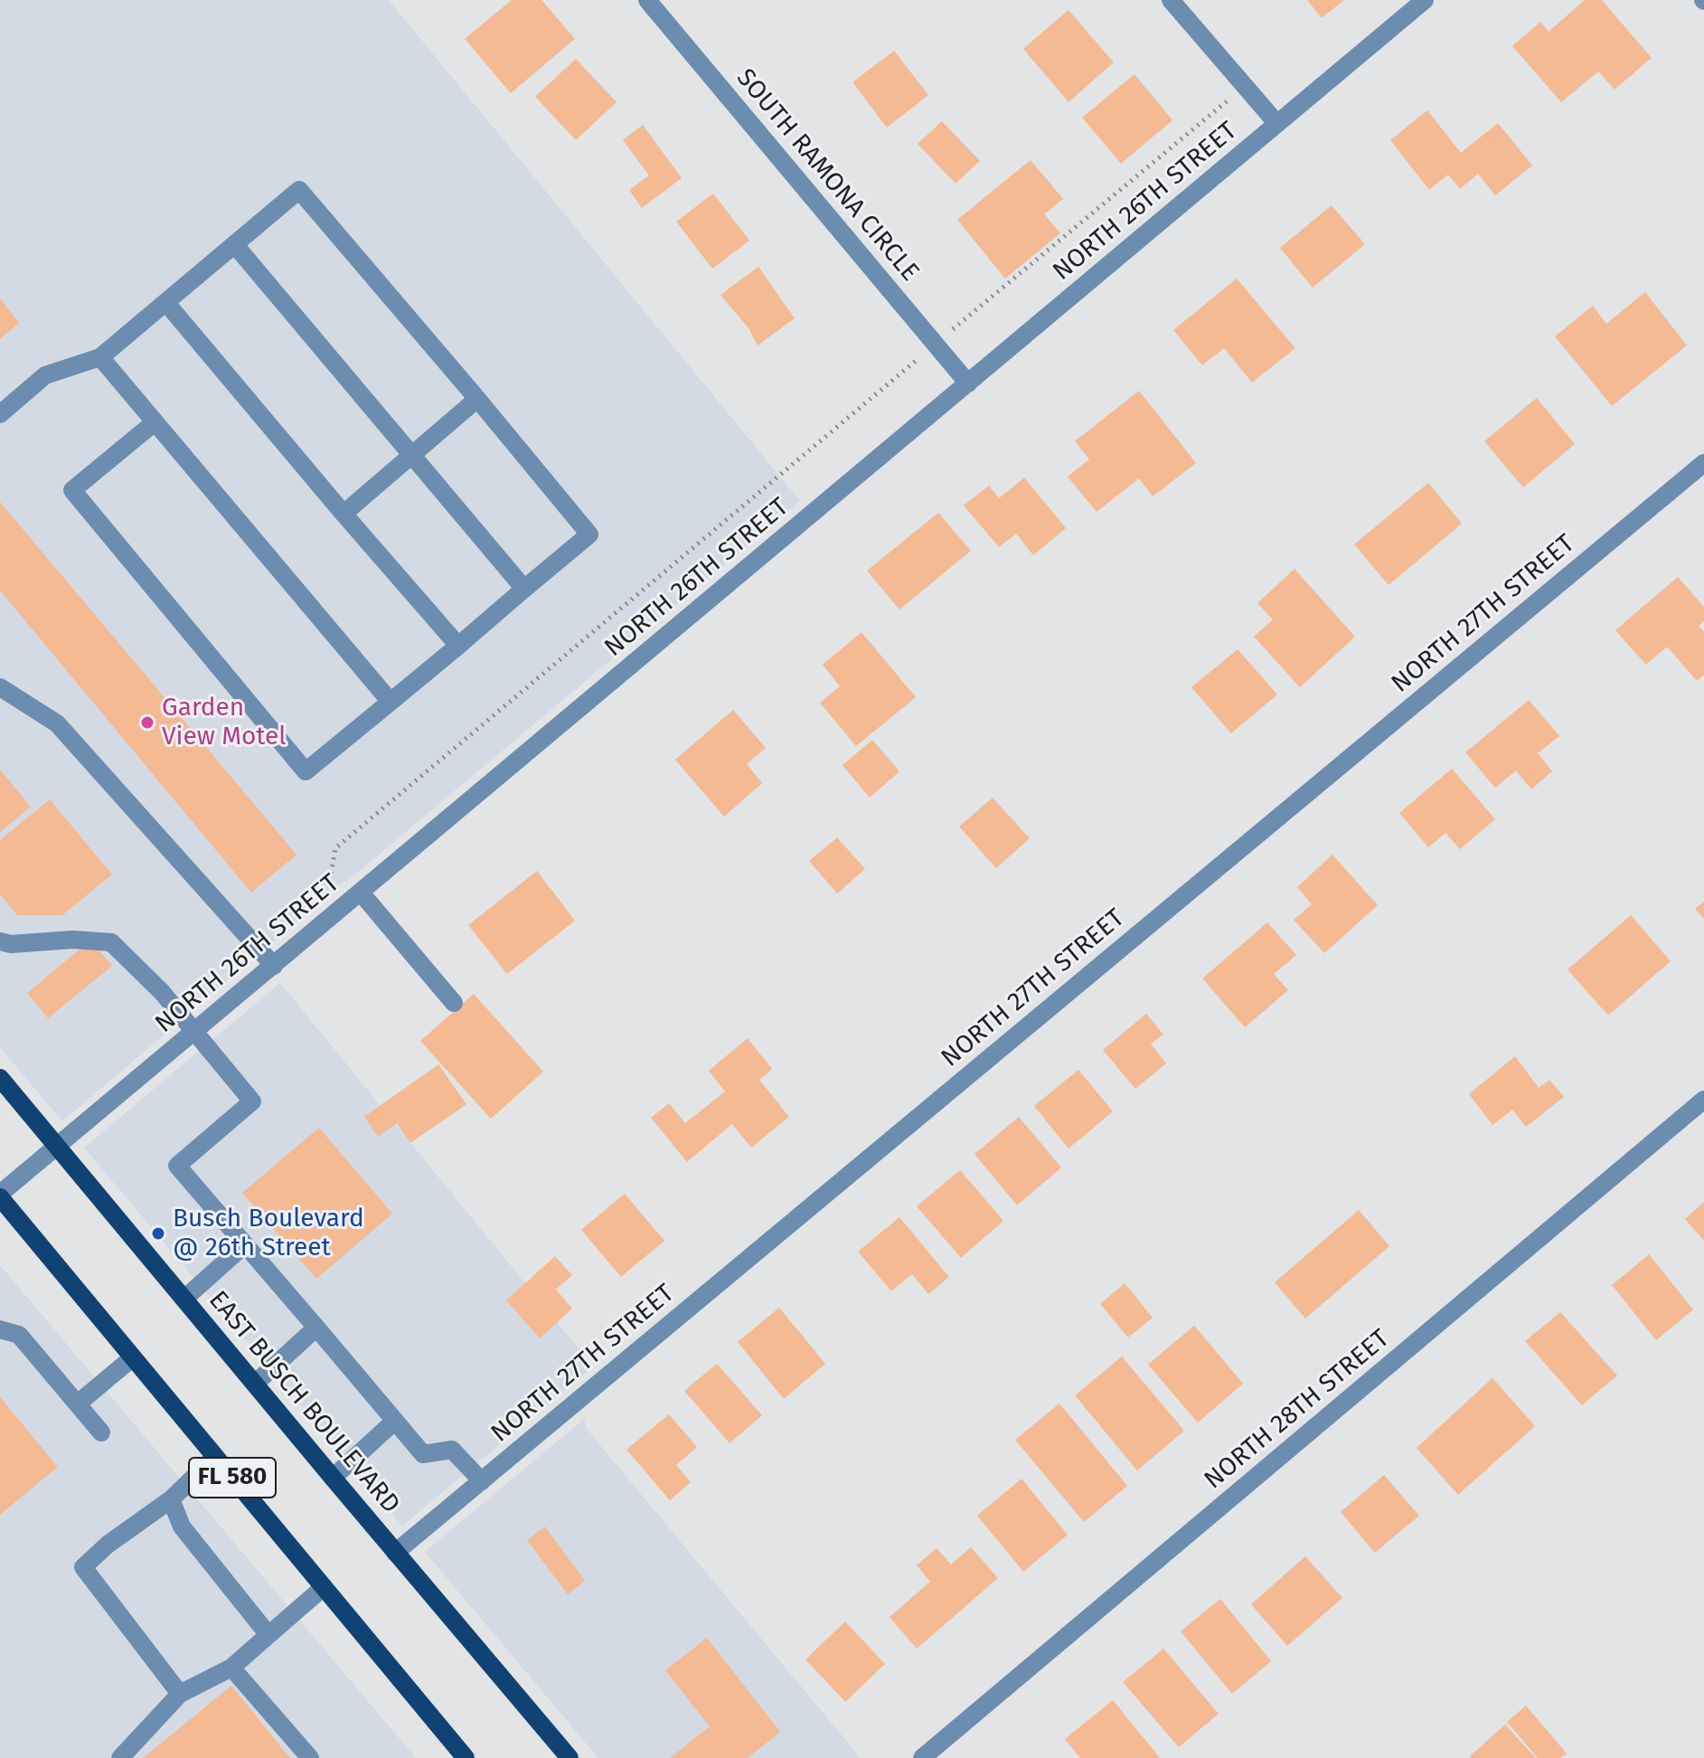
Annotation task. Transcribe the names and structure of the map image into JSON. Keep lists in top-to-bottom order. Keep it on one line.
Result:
{"streets":{"main road":["EAST BUSCH BOULEVARD","FL 580"],"street":["SOUTH RAMONA CIRCLE","NORTH 26TH STREET","NORTH 27TH STREET","NORTH 28TH STREET"]},"crossings":[["SOUTH RAMONA CIRCLE","NORTH 26TH STREET"],["NORTH 26TH STREET","EAST BUSCH BOULEVARD"],["NORTH 26TH STREET","FL 580"],["NORTH 27TH STREET","EAST BUSCH BOULEVARD"]],"places":["Garden View Motel","Busch Boulevard @ 26th Street"]}
